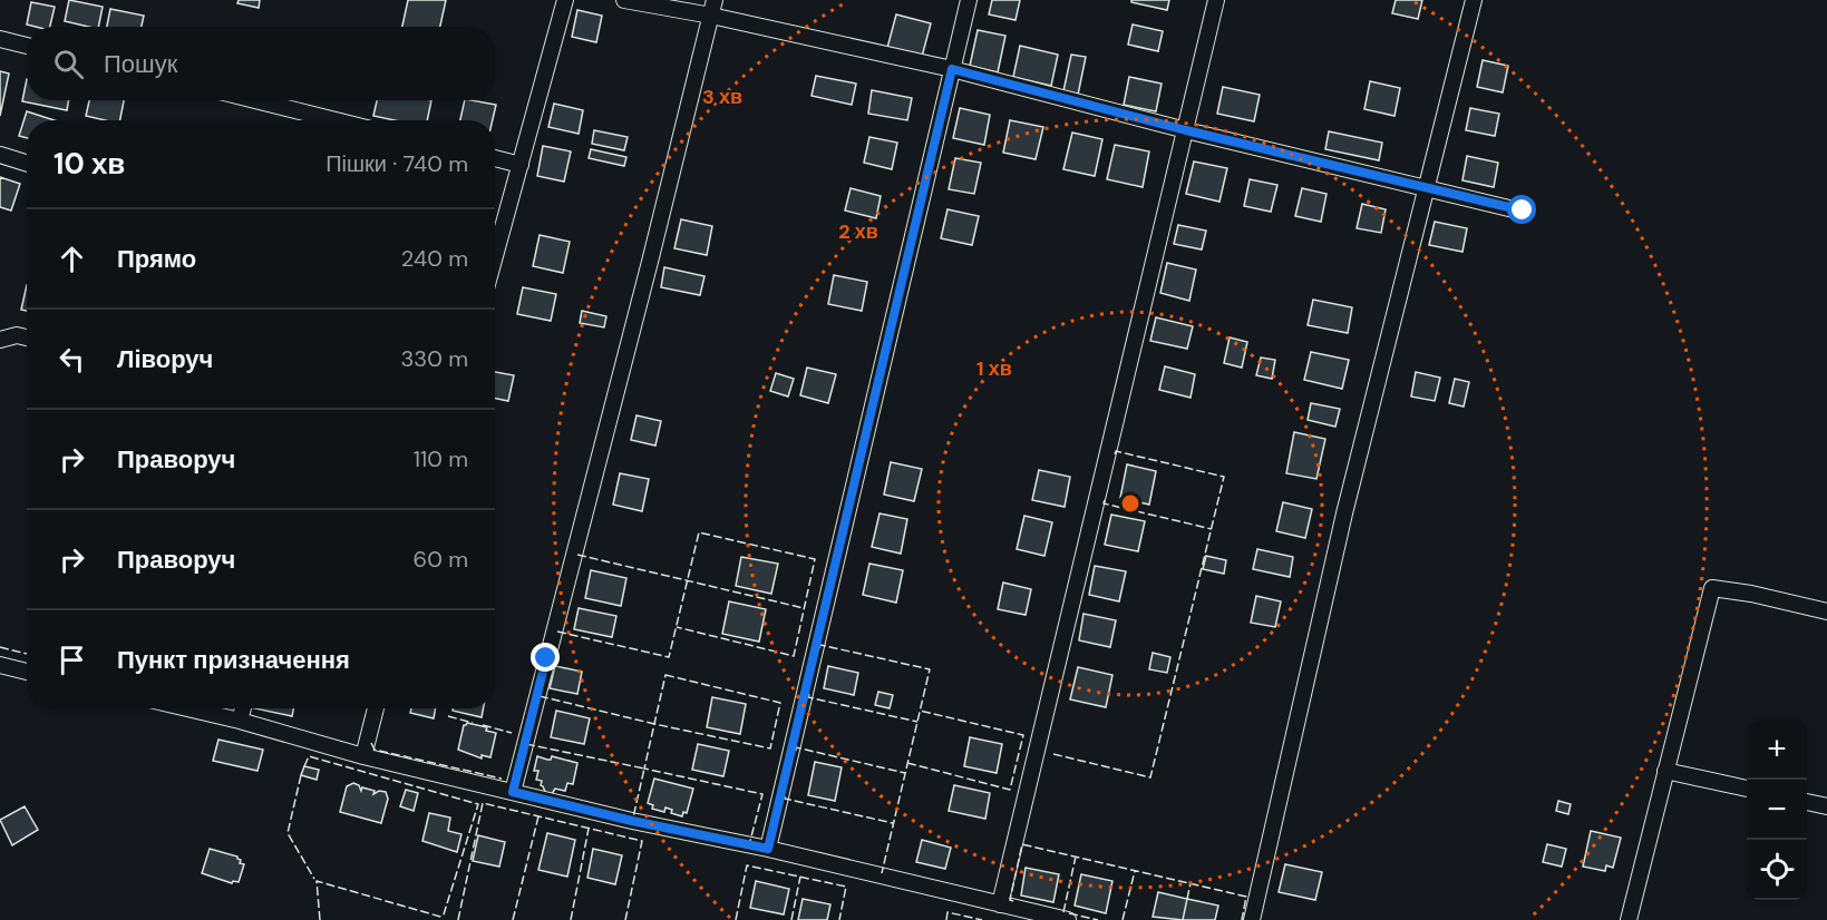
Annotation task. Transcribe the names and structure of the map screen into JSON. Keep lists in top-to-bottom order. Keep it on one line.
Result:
{"page":{"search":"Пошук","heading":["10 хв","Пішки · 740 m"],"list":[["Прямо","240 m"],["Ліворуч","330 m"],["Праворуч","110 m"],["Праворуч","60 m"],"Пункт призначення"],"map_buttons":["+","−"]},"rings":["3 хв","2 хв","1 хв"]}
